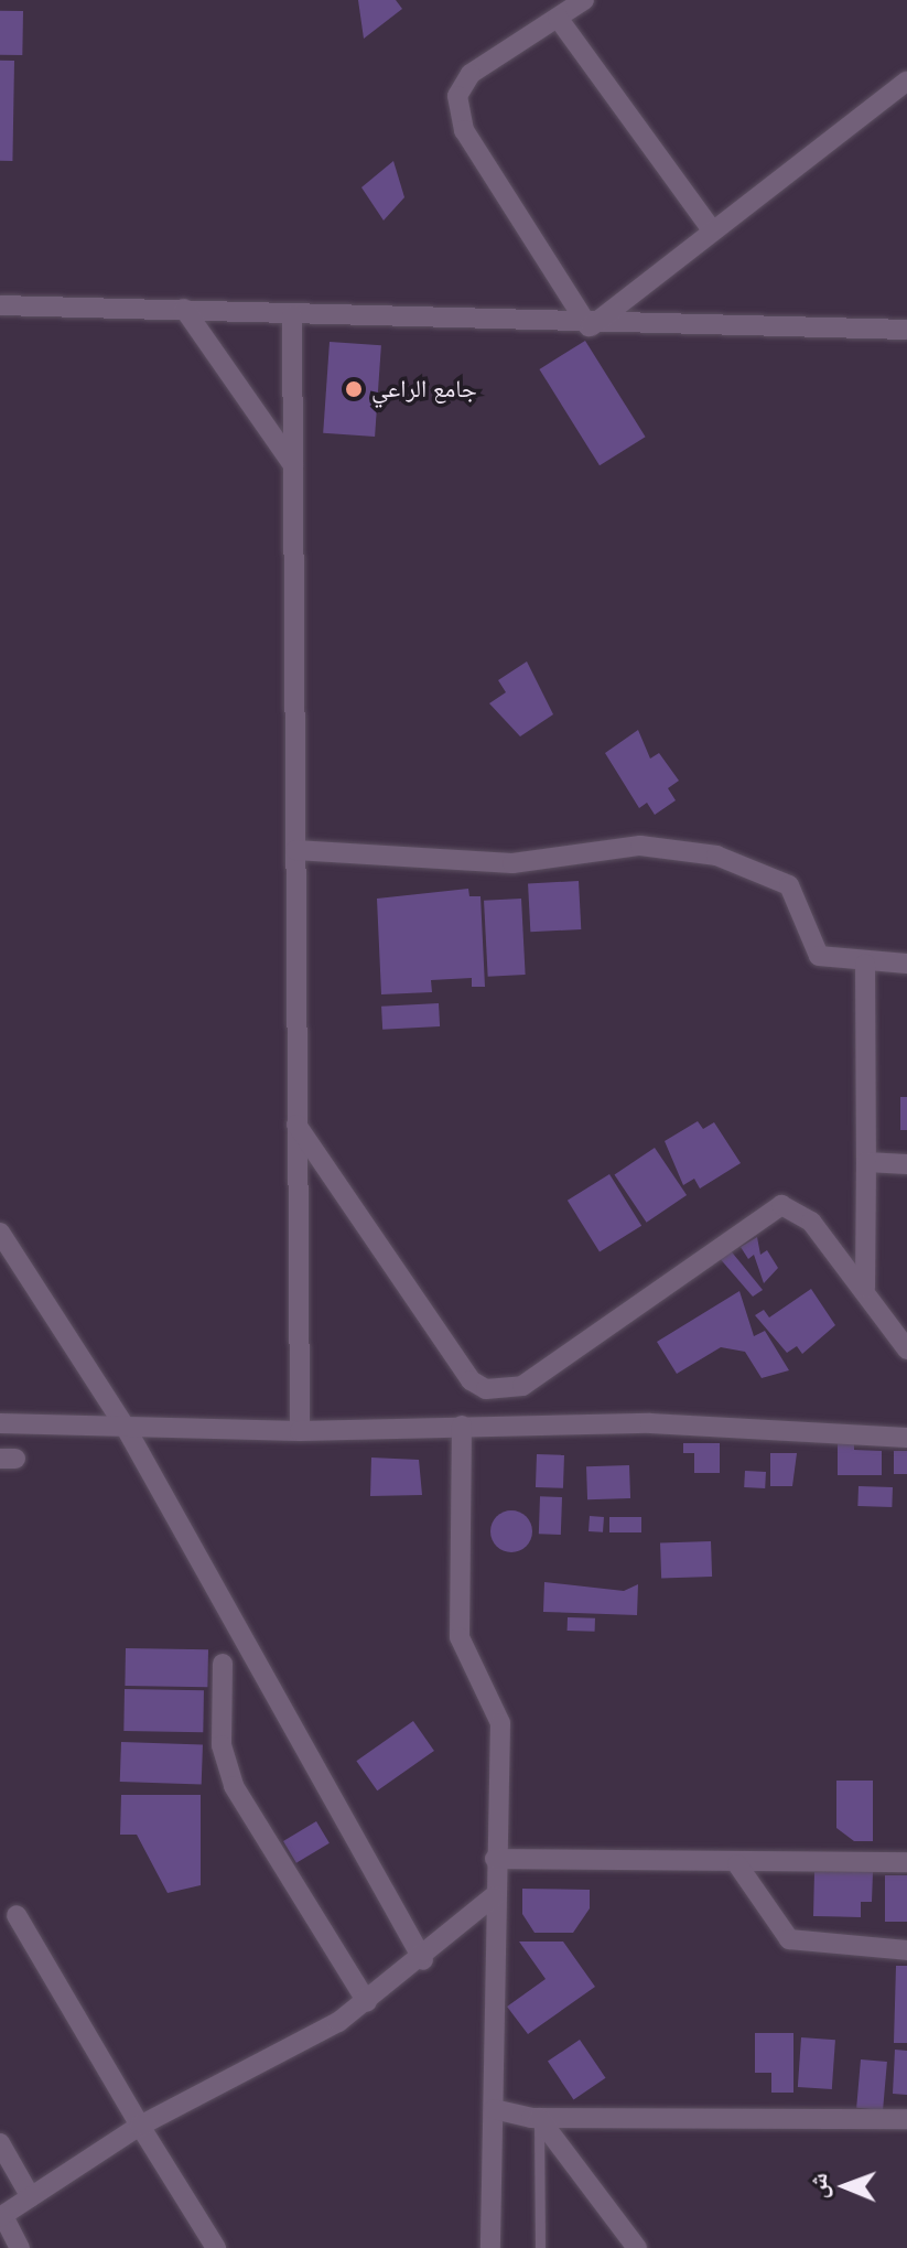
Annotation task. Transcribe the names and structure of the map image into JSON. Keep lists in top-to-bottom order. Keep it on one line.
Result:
{"places":["جامع الراعي"],"north":"left"}
